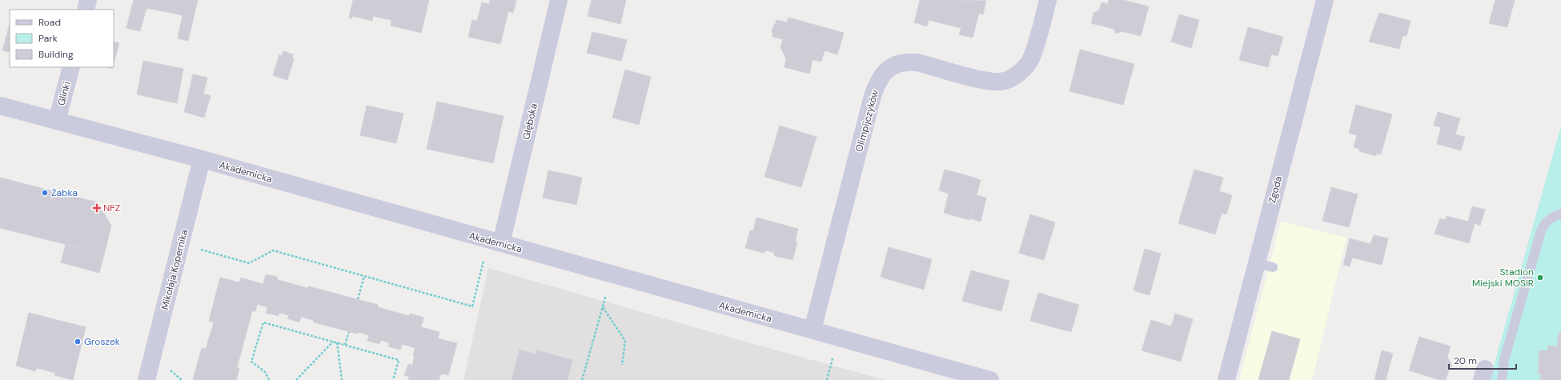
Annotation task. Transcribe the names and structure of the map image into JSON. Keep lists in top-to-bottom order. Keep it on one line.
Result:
{"streets":{"street":["Glinki","Olimpijczyków","Głęboka","Akademicka","Zgoda","Mikołaja Kopernika"]},"crossings":[["Glinki","Akademicka"],["Olimpijczyków","Akademicka"],["Głęboka","Akademicka"],["Akademicka","Mikołaja Kopernika"]],"places":{"other":["Żabka","Stadion Miejski MOSIR","Groszek"],"health":["NFZ"]},"legend":["Road","Park","Building"],"scale_bar":"20 m"}
